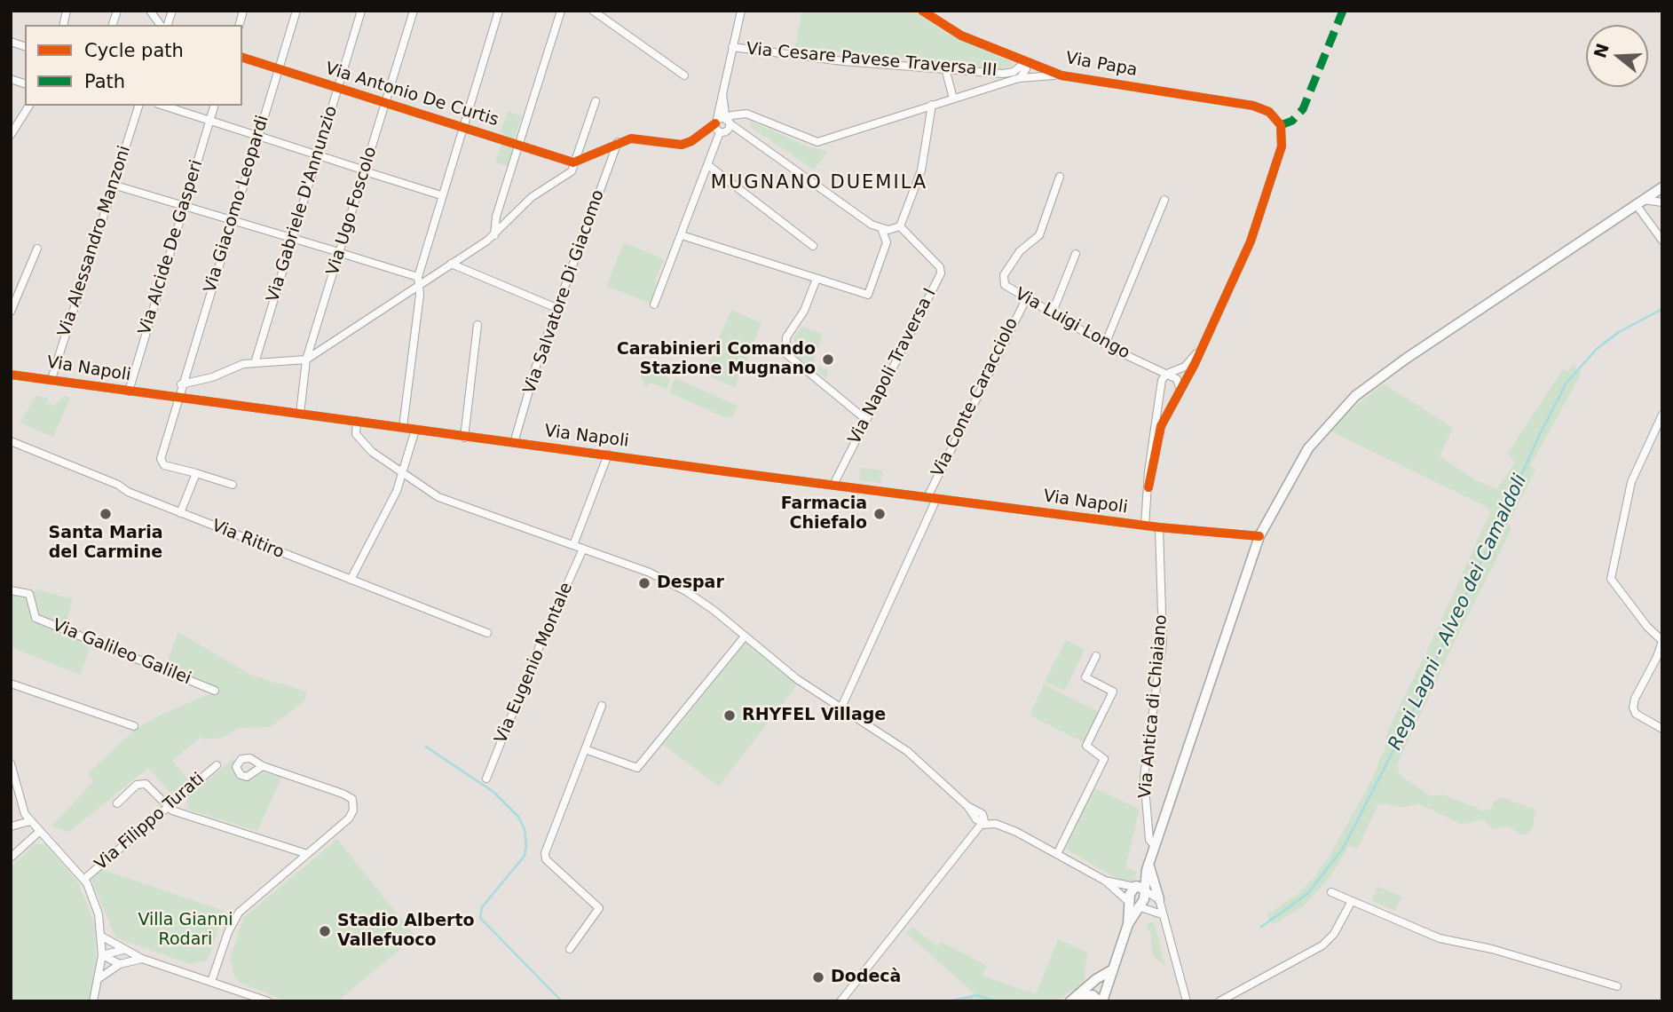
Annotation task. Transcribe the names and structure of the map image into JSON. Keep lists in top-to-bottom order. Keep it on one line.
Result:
{"streets":{"street":["Via Cesare Pavese Traversa III","Via Papa","Via Antonio De Curtis","Via Giacomo Leopardi","Via Gabriele D'Annunzio","Via Ugo Foscolo","Via Alessandro Manzoni","Via Alcide De Gasperi","Via Salvatore Di Giacomo","Via Luigi Longo","Via Napoli Traversa I","Via Napoli","Via Conte Caracciolo","Via Ritiro","Via Galileo Galilei","Via Eugenio Montale","Via Antica di Chiaiano","Via Filippo Turati"]},"crossings":[["Via Cesare Pavese Traversa III","Via Papa"],["Via Antonio De Curtis","Via Giacomo Leopardi"],["Via Antonio De Curtis","Via Gabriele D'Annunzio"],["Via Antonio De Curtis","Via Ugo Foscolo"],["Via Giacomo Leopardi","Via Napoli"],["Via Ugo Foscolo","Via Napoli"],["Via Alessandro Manzoni","Via Napoli"],["Via Alcide De Gasperi","Via Napoli"],["Via Salvatore Di Giacomo","Via Napoli"],["Via Luigi Longo","Via Conte Caracciolo"],["Via Napoli Traversa I","Via Napoli"],["Via Napoli","Via Conte Caracciolo"],["Via Napoli","Via Antica di Chiaiano"]],"districts":["MUGNANO DUEMILA"],"water":["Regi Lagni - Alveo dei Camaldoli"],"parks":["Villa Gianni Rodari"],"places":["Carabinieri Comando Stazione Mugnano","Santa Maria del Carmine","Farmacia Chiefalo","Despar","RHYFEL Village","Stadio Alberto Vallefuoco","Dodecà"],"legend":["Cycle path","Path"],"north":"left"}
